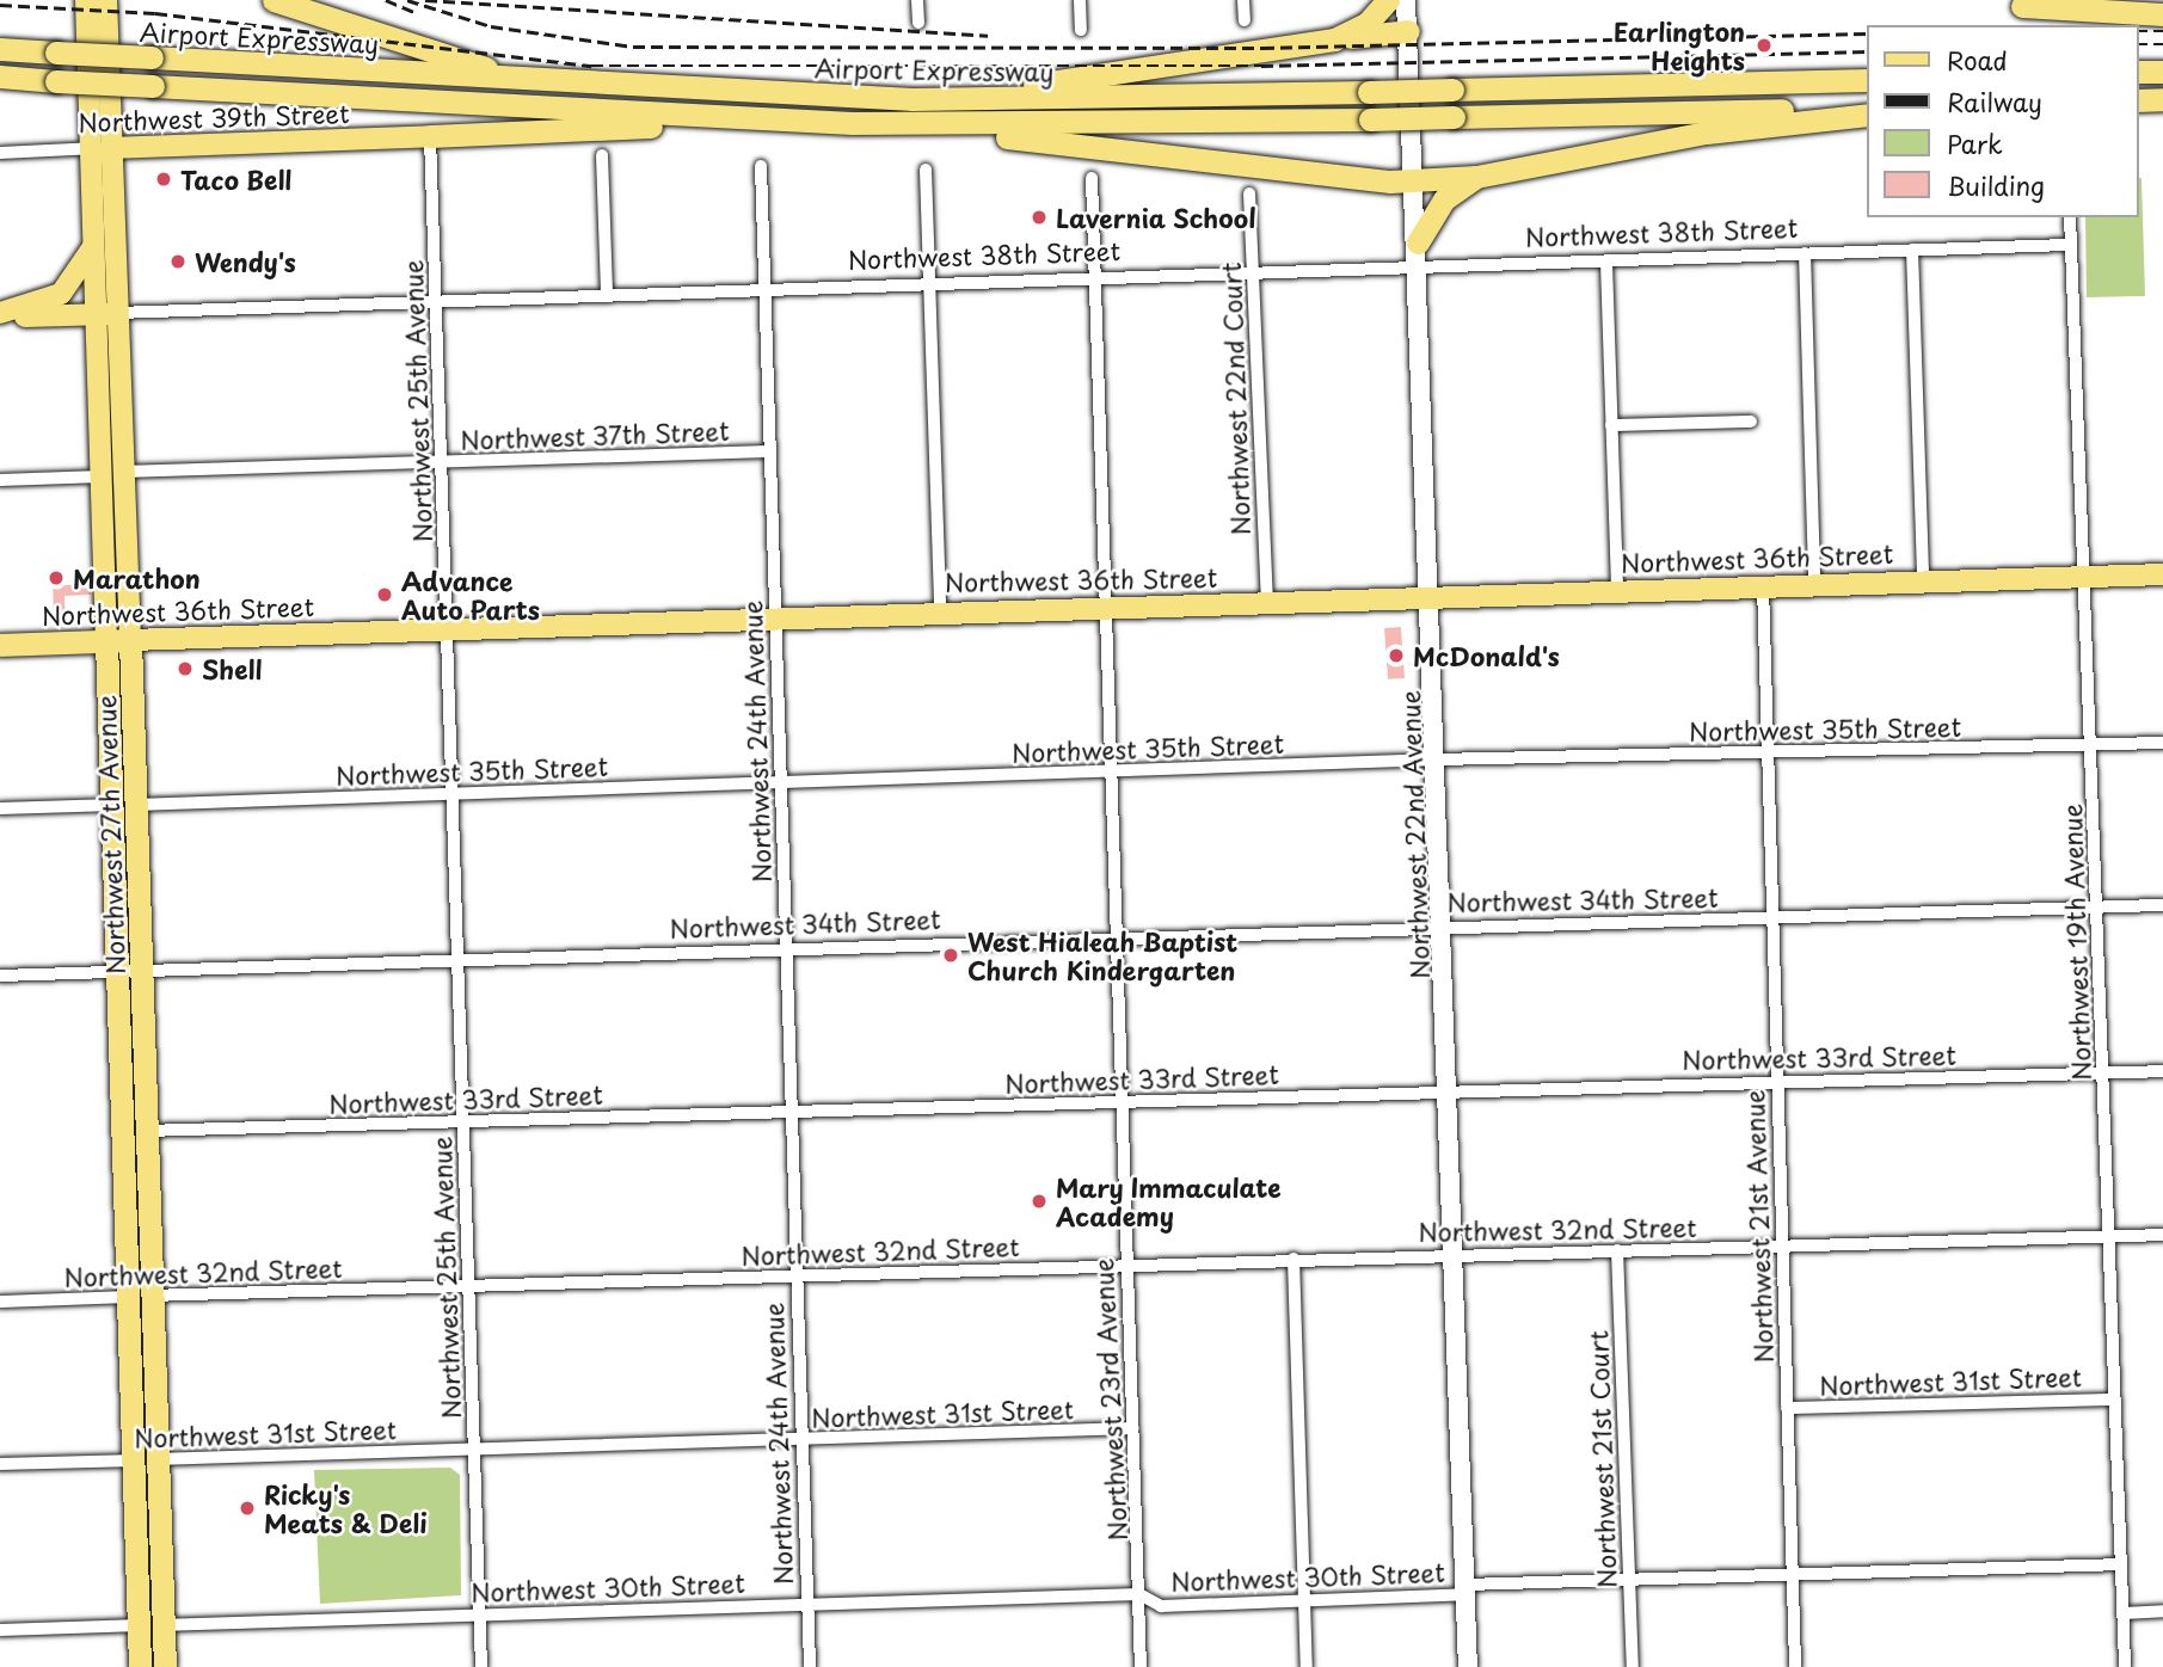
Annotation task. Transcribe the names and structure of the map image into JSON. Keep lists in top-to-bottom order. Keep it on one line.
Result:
{"streets":{"highway":["Airport Expressway","Northwest 36th Street","Northwest 27th Avenue"],"main road":["Northwest 39th Street","Northwest 38th Street","Northwest 22nd Avenue"],"street":["Northwest 22nd Court","Northwest 25th Avenue","Northwest 37th Street","Northwest 35th Street","Northwest 24th Avenue","Northwest 34th Street","Northwest 19th Avenue","Northwest 33rd Street","Northwest 21st Avenue","Northwest 32nd Street","Northwest 31st Street","Northwest 23rd Avenue","Northwest 21st Court","Northwest 30th Street"]},"crossings":[["Northwest 39th Street","Northwest 25th Avenue"],["Northwest 39th Street","Northwest 27th Avenue"],["Northwest 38th Street","Northwest 22nd Court"],["Northwest 38th Street","Northwest 25th Avenue"],["Northwest 38th Street","Northwest 24th Avenue"],["Northwest 38th Street","Northwest 27th Avenue"],["Northwest 38th Street","Northwest 22nd Avenue"],["Northwest 38th Street","Northwest 19th Avenue"],["Northwest 38th Street","Northwest 23rd Avenue"],["Northwest 22nd Court","Northwest 36th Street"],["Northwest 25th Avenue","Northwest 37th Street"],["Northwest 25th Avenue","Northwest 36th Street"],["Northwest 25th Avenue","Northwest 35th Street"],["Northwest 25th Avenue","Northwest 34th Street"],["Northwest 25th Avenue","Northwest 33rd Street"],["Northwest 25th Avenue","Northwest 32nd Street"],["Northwest 25th Avenue","Northwest 31st Street"],["Northwest 25th Avenue","Northwest 30th Street"],["Northwest 37th Street","Northwest 24th Avenue"],["Northwest 37th Street","Northwest 27th Avenue"],["Northwest 36th Street","Northwest 24th Avenue"],["Northwest 36th Street","Northwest 27th Avenue"],["Northwest 36th Street","Northwest 22nd Avenue"],["Northwest 36th Street","Northwest 19th Avenue"],["Northwest 36th Street","Northwest 21st Avenue"],["Northwest 36th Street","Northwest 23rd Avenue"],["Northwest 35th Street","Northwest 24th Avenue"],["Northwest 35th Street","Northwest 27th Avenue"],["Northwest 35th Street","Northwest 22nd Avenue"],["Northwest 35th Street","Northwest 19th Avenue"],["Northwest 35th Street","Northwest 21st Avenue"],["Northwest 35th Street","Northwest 23rd Avenue"],["Northwest 24th Avenue","Northwest 34th Street"],["Northwest 24th Avenue","Northwest 33rd Street"],["Northwest 24th Avenue","Northwest 32nd Street"],["Northwest 24th Avenue","Northwest 31st Street"],["Northwest 24th Avenue","Northwest 30th Street"],["Northwest 27th Avenue","Northwest 34th Street"],["Northwest 27th Avenue","Northwest 33rd Street"],["Northwest 27th Avenue","Northwest 32nd Street"],["Northwest 27th Avenue","Northwest 31st Street"],["Northwest 27th Avenue","Northwest 30th Street"],["Northwest 22nd Avenue","Northwest 34th Street"],["Northwest 22nd Avenue","Northwest 33rd Street"],["Northwest 22nd Avenue","Northwest 32nd Street"],["Northwest 22nd Avenue","Northwest 30th Street"],["Northwest 34th Street","Northwest 19th Avenue"],["Northwest 34th Street","Northwest 21st Avenue"],["Northwest 34th Street","Northwest 23rd Avenue"],["Northwest 19th Avenue","Northwest 33rd Street"],["Northwest 19th Avenue","Northwest 32nd Street"],["Northwest 19th Avenue","Northwest 31st Street"],["Northwest 19th Avenue","Northwest 30th Street"],["Northwest 33rd Street","Northwest 21st Avenue"],["Northwest 33rd Street","Northwest 23rd Avenue"],["Northwest 21st Avenue","Northwest 32nd Street"],["Northwest 21st Avenue","Northwest 31st Street"],["Northwest 21st Avenue","Northwest 30th Street"],["Northwest 32nd Street","Northwest 23rd Avenue"],["Northwest 32nd Street","Northwest 21st Court"],["Northwest 31st Street","Northwest 23rd Avenue"],["Northwest 23rd Avenue","Northwest 30th Street"],["Northwest 21st Court","Northwest 30th Street"]],"places":["Earlington Heights","Taco Bell","Lavernia School","Wendy's","Marathon","Advance Auto Parts","McDonald's","Shell","West Hialeah Baptist Church Kindergarten","Mary Immaculate Academy","Ricky's Meats & Deli"],"legend":["Road","Railway","Park","Building"]}
